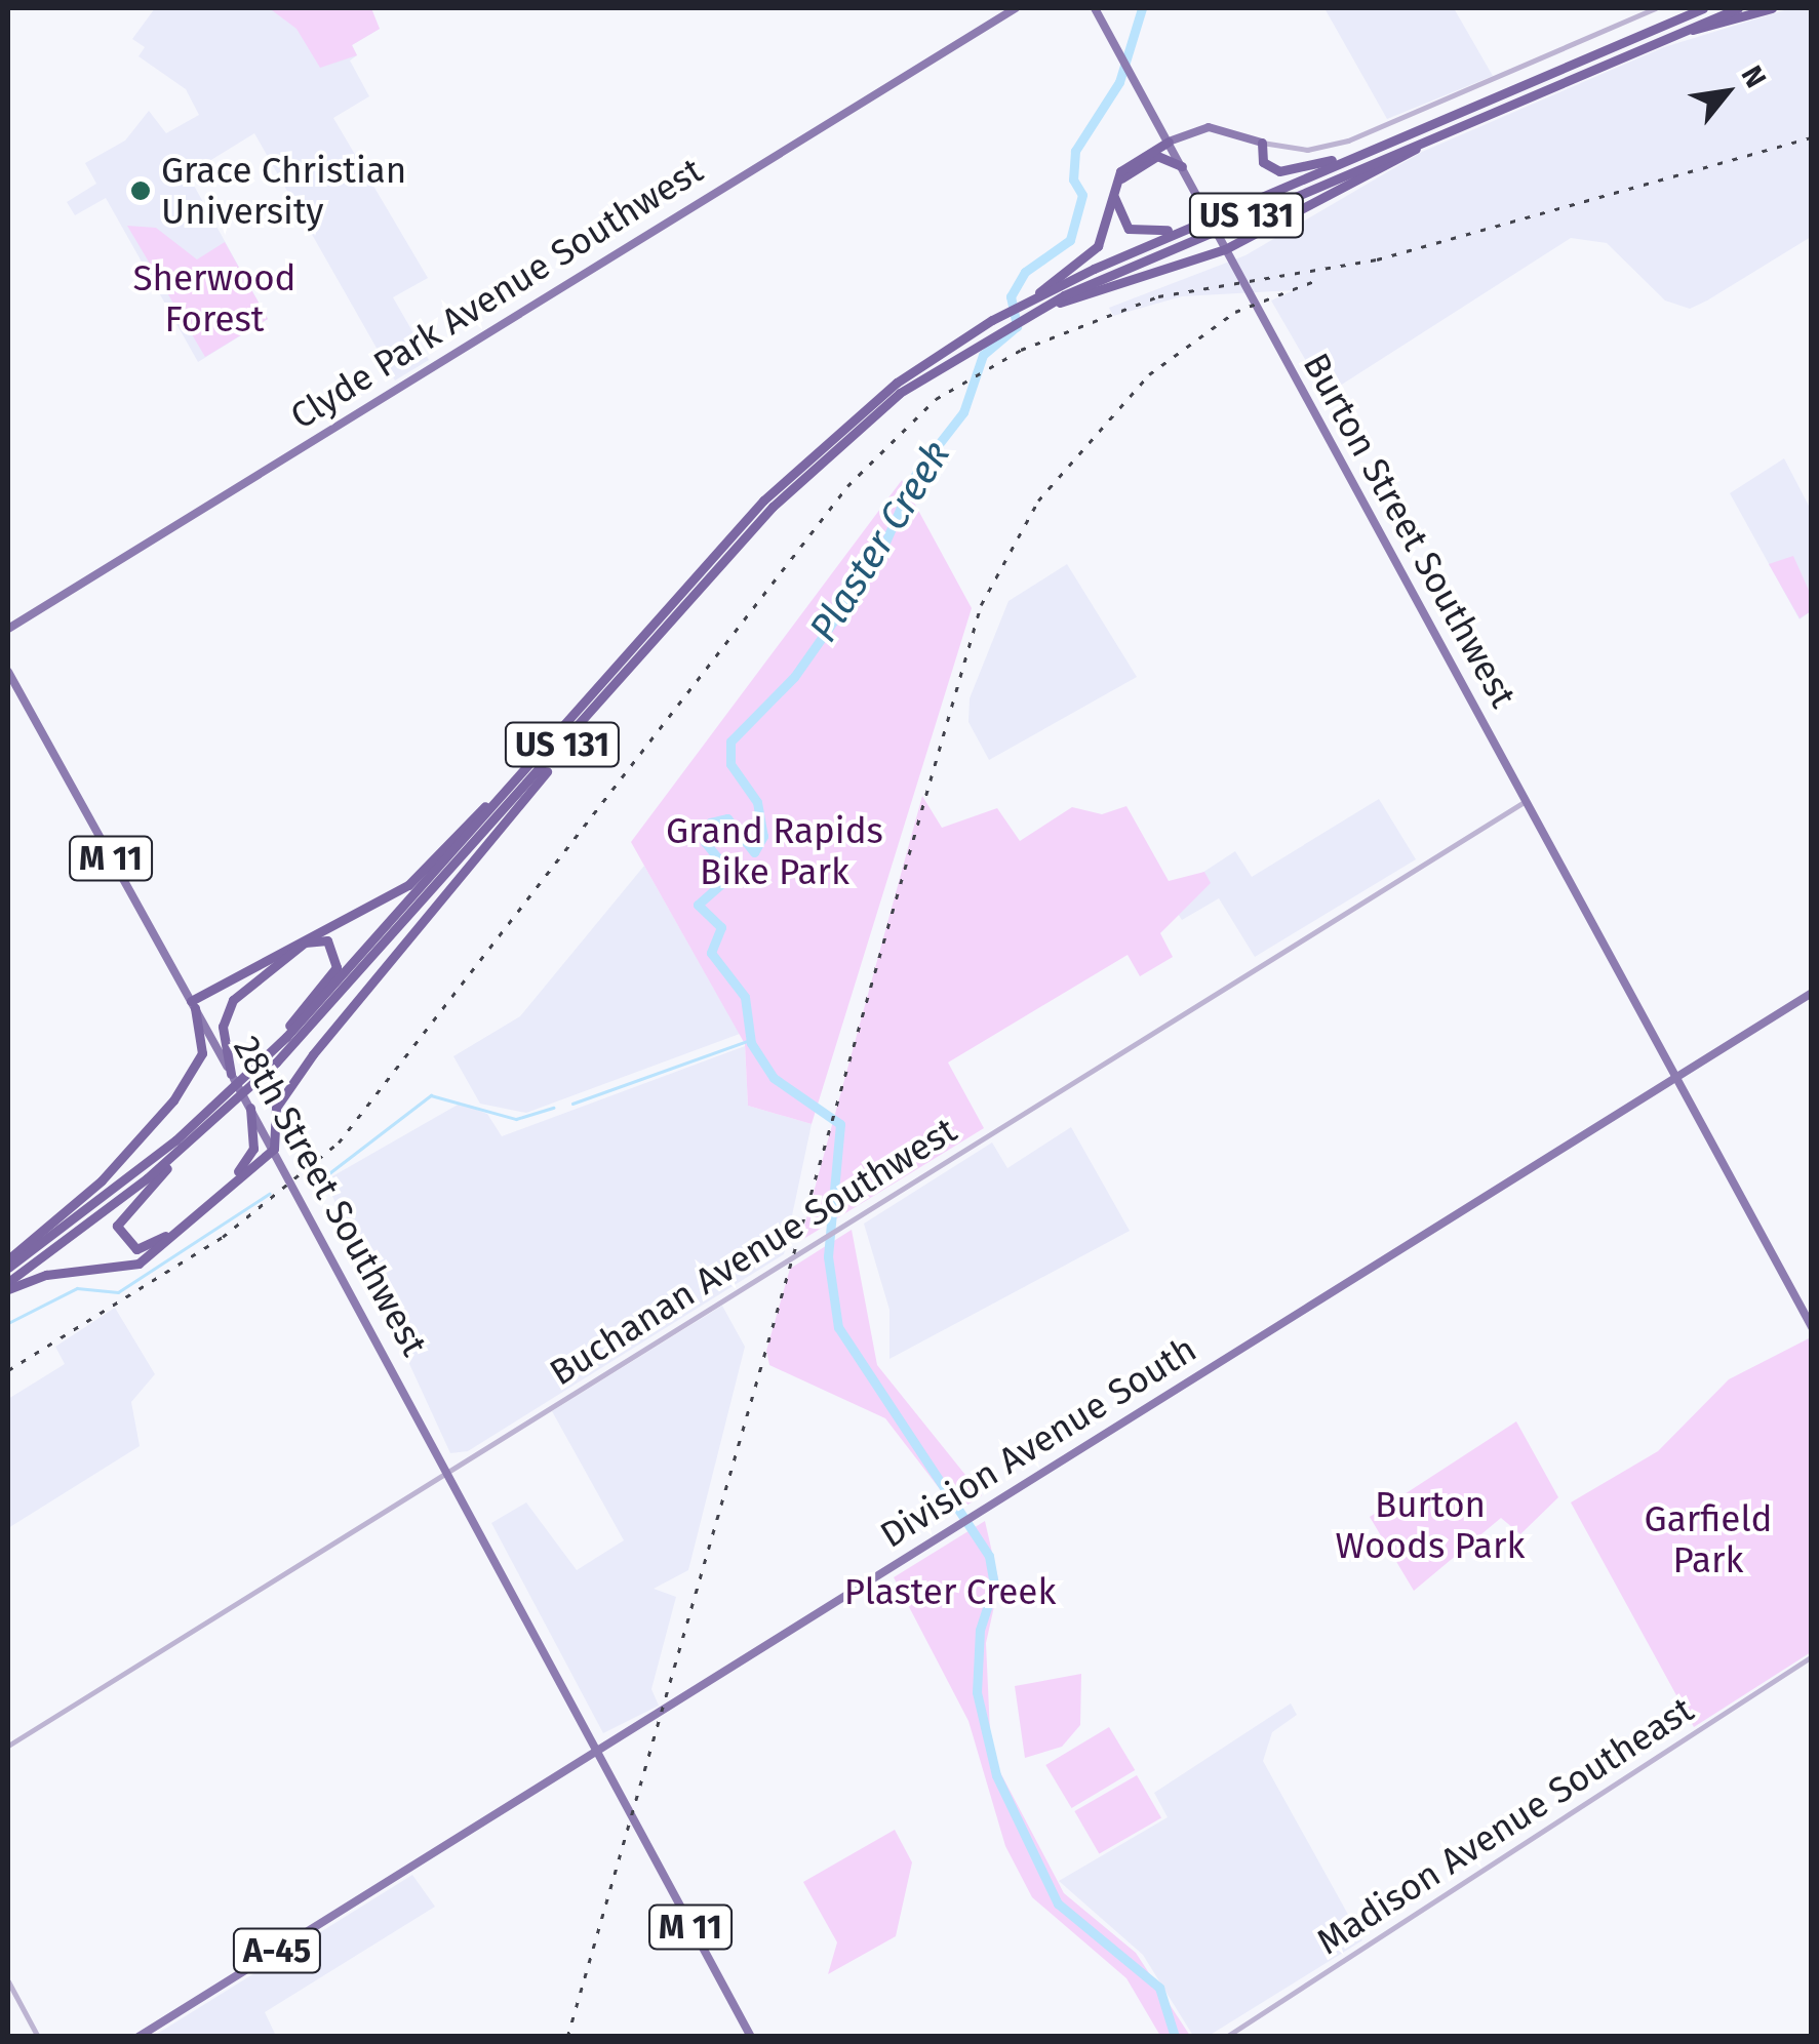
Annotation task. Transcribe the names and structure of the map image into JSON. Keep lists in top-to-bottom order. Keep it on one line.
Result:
{"streets":{"highway":["US 131"],"main road":["Clyde Park Avenue Southwest","Burton Street Southwest","M 11","28th Street Southwest","Division Avenue South","A-45"],"street":["Buchanan Avenue Southwest","Madison Avenue Southeast"]},"crossings":[["Burton Street Southwest","Buchanan Avenue Southwest"],["Burton Street Southwest","Division Avenue South"],["M 11","28th Street Southwest"],["M 11","Division Avenue South"],["28th Street Southwest","Buchanan Avenue Southwest"],["28th Street Southwest","Division Avenue South"]],"water":["Plaster Creek"],"parks":["Sherwood Forest","Grand Rapids Bike Park","Burton Woods Park","Garfield Park","Plaster Creek"],"places":["Grace Christian University"],"north":"top right"}
